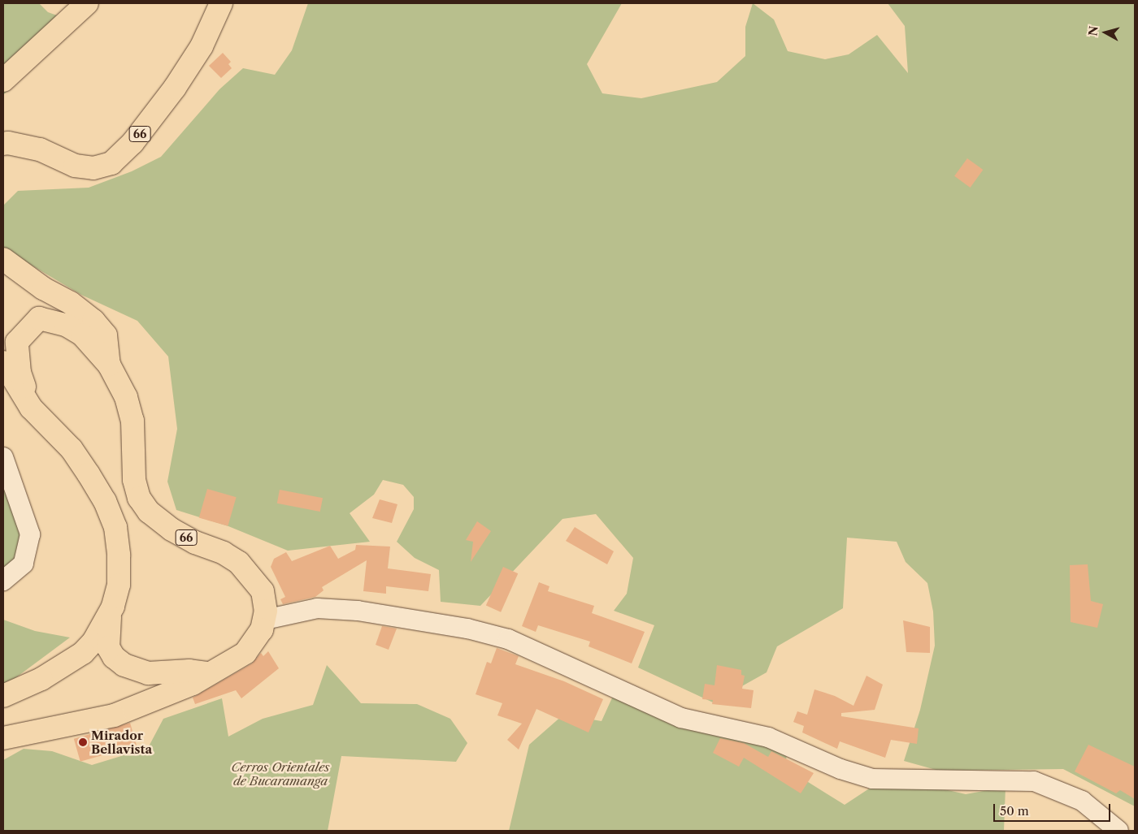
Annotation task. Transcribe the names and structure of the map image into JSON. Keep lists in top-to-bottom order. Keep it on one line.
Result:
{"streets":{"highway":["66"]},"parks":["Cerros Orientales de Bucaramanga"],"places":["Mirador Bellavista"],"scale_bar":"50 m","north":"left"}
